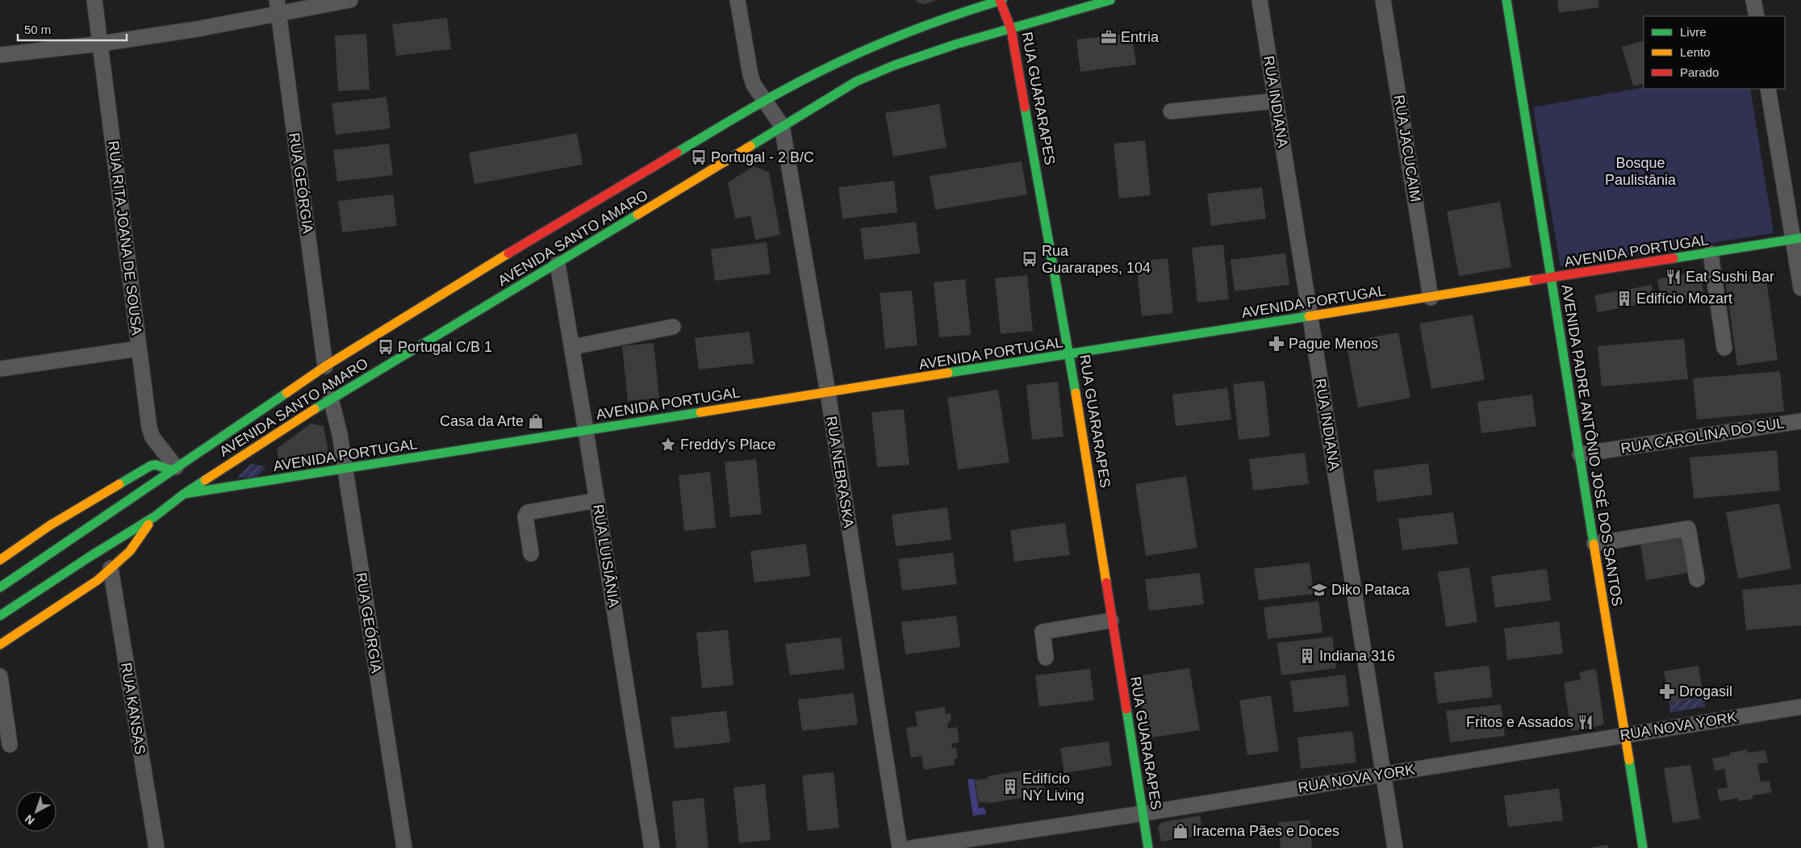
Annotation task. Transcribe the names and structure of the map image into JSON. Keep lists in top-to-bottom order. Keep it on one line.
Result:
{"streets":{"street":["RUA GUARARAPES","RUA INDIANA","RUA JACUCAIM","RUA GEÓRGIA","RUA RITA JOANA DE SOUSA","AVENIDA SANTO AMARO","AVENIDA PORTUGAL","RUA CAROLINA DO SUL","AVENIDA PADRE ANTÔNIO JOSÉ DOS SANTOS","RUA NEBRASKA","RUA LUISIÂNIA","RUA KANSAS","RUA NOVA YORK"]},"crossings":[["RUA GUARARAPES","AVENIDA SANTO AMARO"],["RUA GUARARAPES","AVENIDA PORTUGAL"],["RUA GUARARAPES","RUA NOVA YORK"],["RUA INDIANA","AVENIDA PORTUGAL"],["RUA INDIANA","RUA NOVA YORK"],["RUA JACUCAIM","AVENIDA PORTUGAL"],["RUA GEÓRGIA","AVENIDA SANTO AMARO"],["RUA GEÓRGIA","AVENIDA PORTUGAL"],["RUA RITA JOANA DE SOUSA","AVENIDA SANTO AMARO"],["AVENIDA SANTO AMARO","AVENIDA PORTUGAL"],["AVENIDA SANTO AMARO","RUA NEBRASKA"],["AVENIDA SANTO AMARO","RUA LUISIÂNIA"],["AVENIDA PORTUGAL","AVENIDA PADRE ANTÔNIO JOSÉ DOS SANTOS"],["AVENIDA PORTUGAL","RUA NEBRASKA"],["AVENIDA PORTUGAL","RUA LUISIÂNIA"],["RUA CAROLINA DO SUL","AVENIDA PADRE ANTÔNIO JOSÉ DOS SANTOS"],["AVENIDA PADRE ANTÔNIO JOSÉ DOS SANTOS","RUA NOVA YORK"]],"parks":["Bosque Paulistânia"],"places":{"office":["Entria"],"bus stop":["Portugal - 2 B/C","Rua Guararapes, 104","Portugal C/B 1"],"restaurant":["Eat Sushi Bar","Fritos e Assados"],"building":["Edifício Mozart","Indiana 316","Edifício NY Living"],"pharmacy":["Pague Menos","Drogasil"],"shop":["Casa da Arte","Iracema Pães e Doces"],"place":["Freddy's Place"],"school or university":["Diko Pataca"]},"legend":["Livre","Lento","Parado"],"scale_bar":"50 m","north":"bottom left"}
